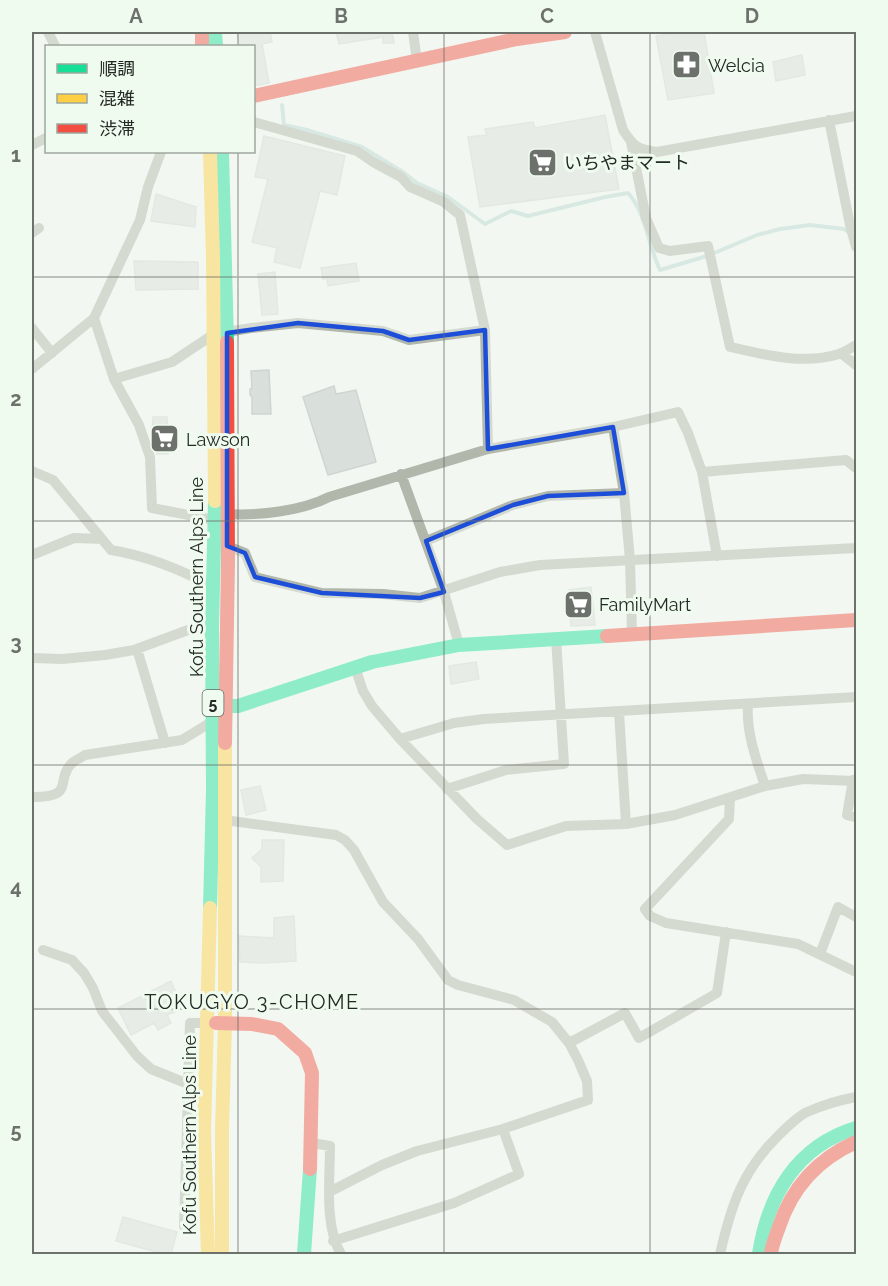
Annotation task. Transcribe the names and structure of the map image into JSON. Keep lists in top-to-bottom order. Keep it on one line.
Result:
{"streets":{"main road":["Kofu Southern Alps Line","5"]},"districts":["TOKUGYO 3-CHOME"],"places":{"pharmacy":["Welcia"],"supermarket":["いちやまマート","Lawson","FamilyMart"]},"legend":["順調","混雑","渋滞"],"grid":{"columns":["A","B","C","D"],"rows":["1","2","3","4","5"]}}
